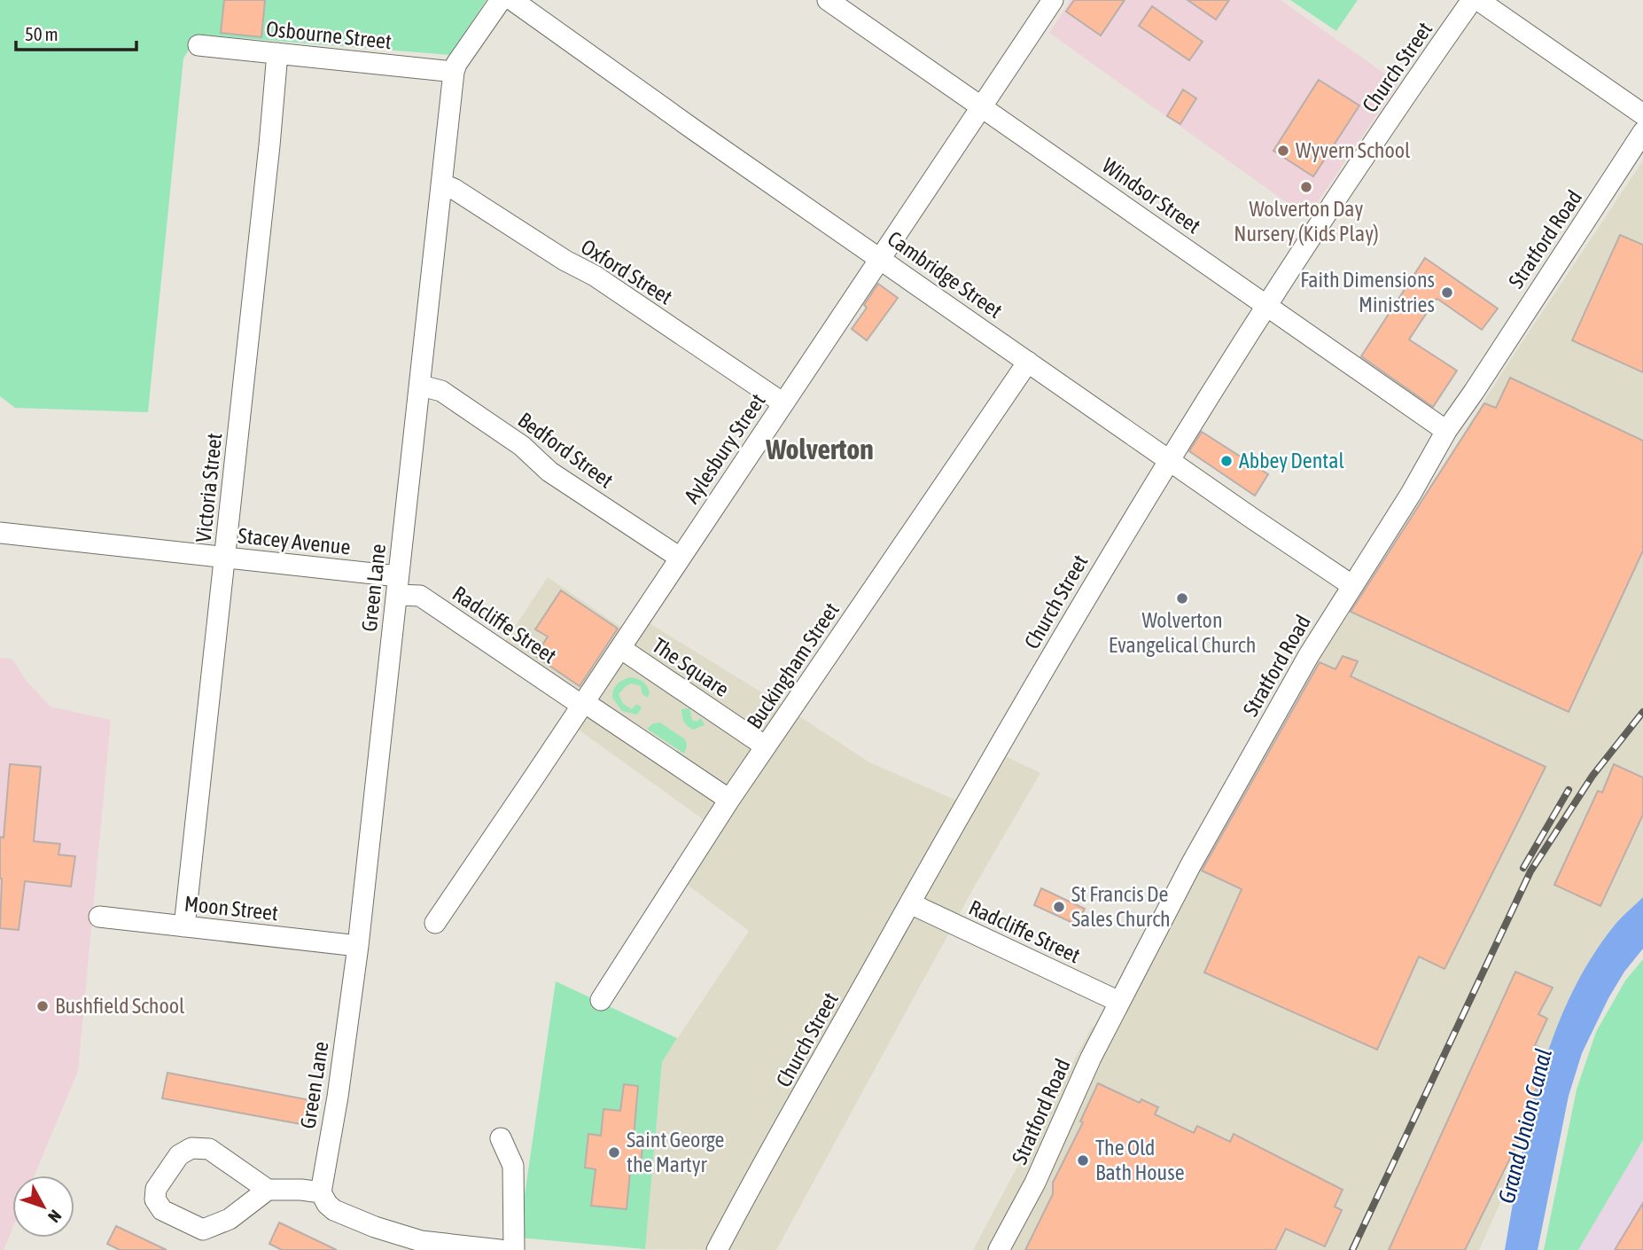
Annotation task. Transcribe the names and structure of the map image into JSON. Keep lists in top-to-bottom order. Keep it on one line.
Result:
{"streets":{"street":["Osbourne Street","Church Street","Windsor Street","Stratford Road","Oxford Street","Cambridge Street","Aylesbury Street","Bedford Street","Victoria Street","Stacey Avenue","Green Lane","Radcliffe Street","Buckingham Street","The Square","Moon Street"]},"crossings":[["Osbourne Street","Victoria Street"],["Osbourne Street","Green Lane"],["Church Street","Windsor Street"],["Church Street","Cambridge Street"],["Church Street","Radcliffe Street"],["Windsor Street","Stratford Road"],["Windsor Street","Aylesbury Street"],["Stratford Road","Cambridge Street"],["Stratford Road","Radcliffe Street"],["Oxford Street","Aylesbury Street"],["Oxford Street","Green Lane"],["Cambridge Street","Aylesbury Street"],["Cambridge Street","Buckingham Street"],["Aylesbury Street","Bedford Street"],["Aylesbury Street","Radcliffe Street"],["Aylesbury Street","The Square"],["Bedford Street","Green Lane"],["Victoria Street","Stacey Avenue"],["Victoria Street","Moon Street"],["Stacey Avenue","Green Lane"],["Stacey Avenue","Radcliffe Street"],["Green Lane","Radcliffe Street"],["Green Lane","Moon Street"],["Radcliffe Street","Buckingham Street"],["Buckingham Street","The Square"]],"districts":["Wolverton"],"water":["Grand Union Canal"],"places":["Wyvern School","Wolverton Day Nursery (Kids Play)","Faith Dimensions Ministries","Abbey Dental","Wolverton Evangelical Church","St Francis De Sales Church","Bushfield School","Saint George the Martyr","The Old Bath House"],"scale_bar":"50 m","north":"bottom right"}
